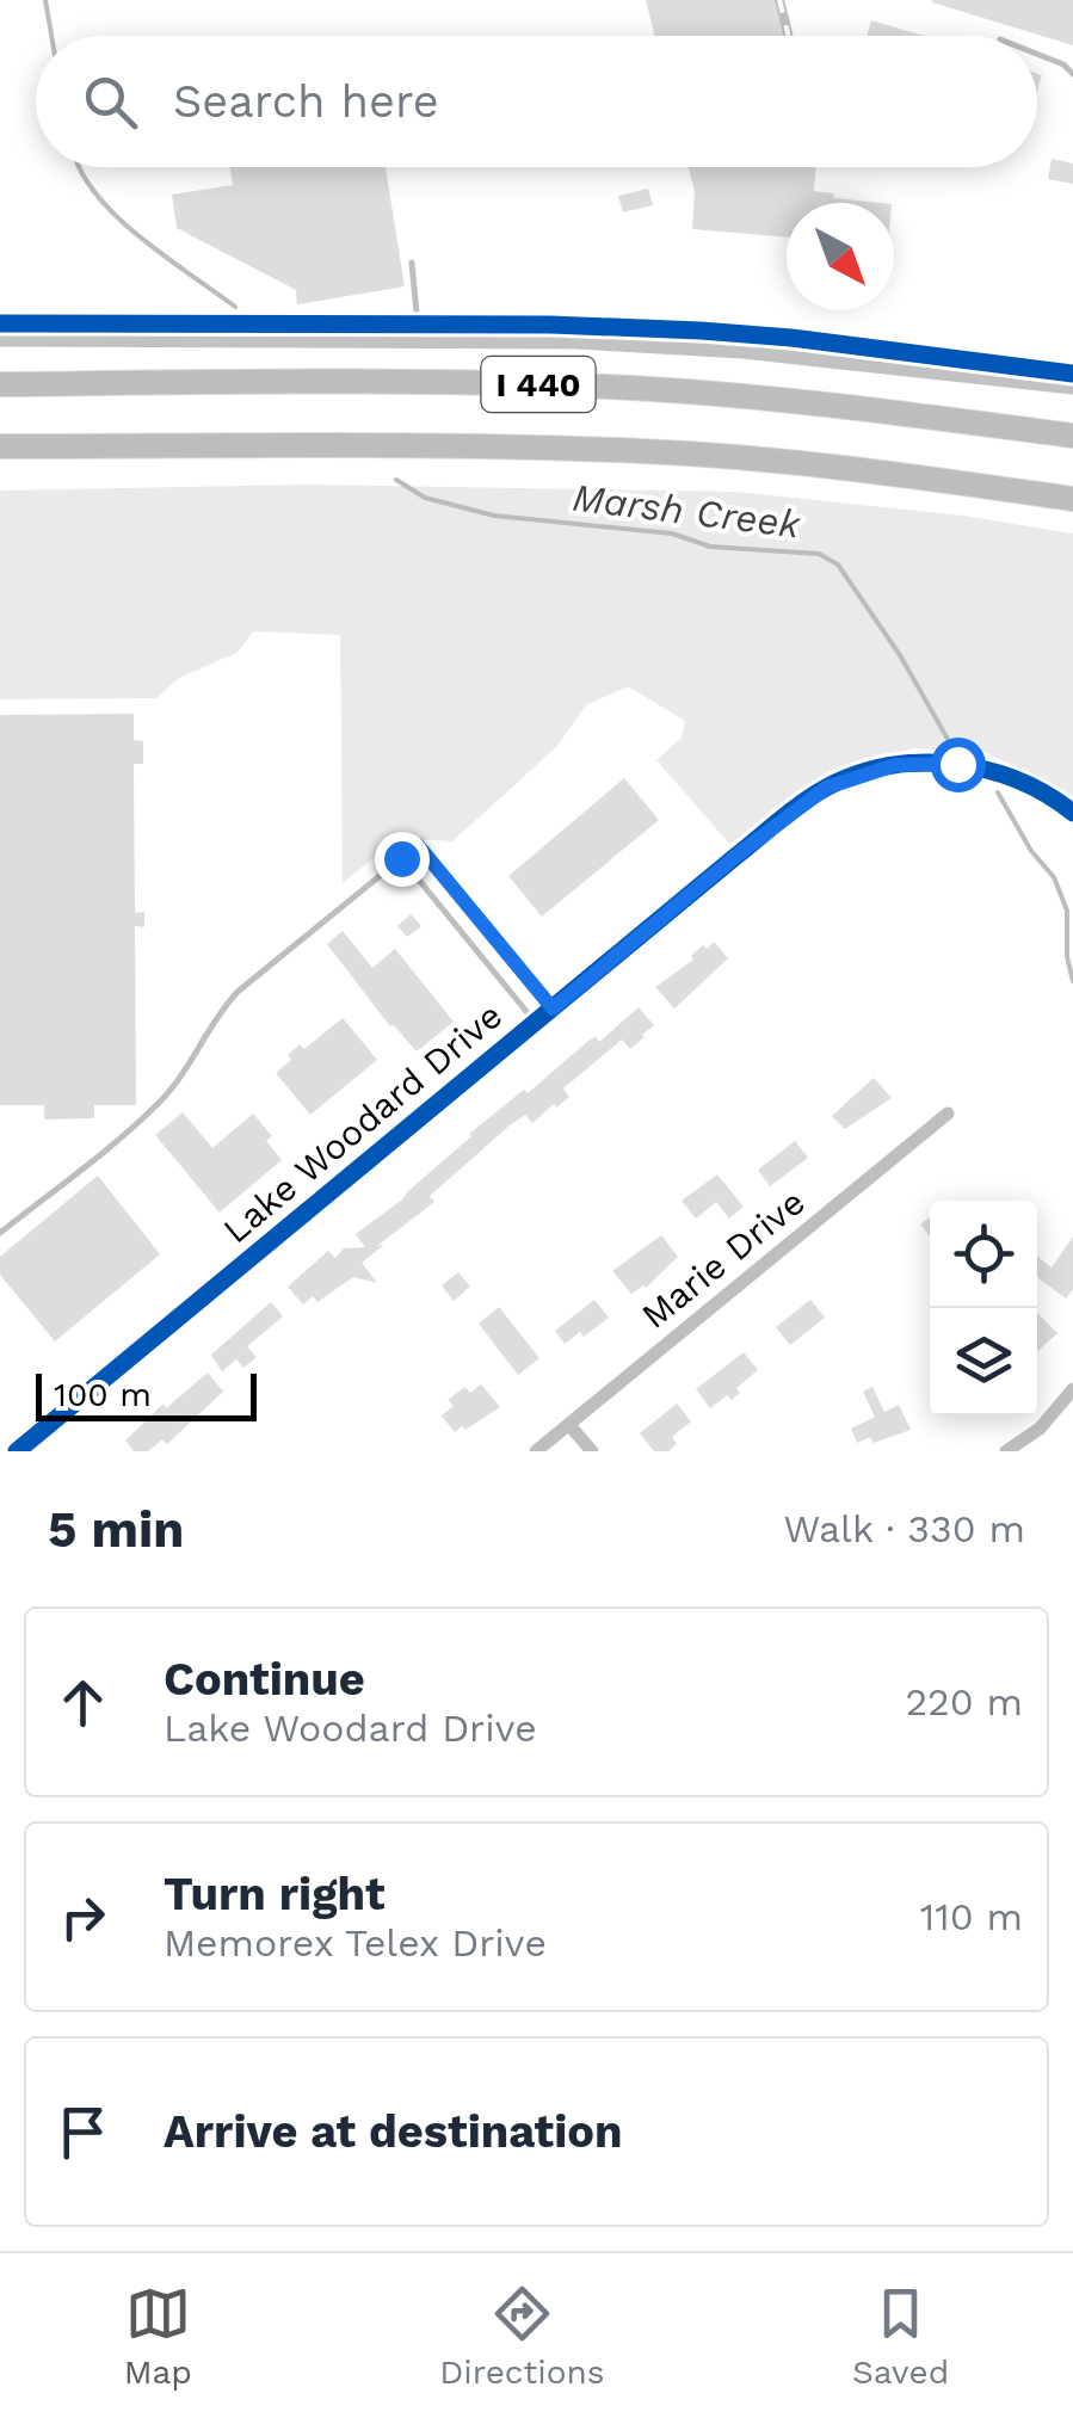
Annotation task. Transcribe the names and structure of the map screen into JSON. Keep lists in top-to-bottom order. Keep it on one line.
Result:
{"streets":{"highway":["I 440"],"street":["Lake Woodard Drive","Marie Drive"]},"water":["Marsh Creek"],"scale_bar":"100 m","north":"bottom right","page":{"search":"Search here","scale":"100 m","heading":["5 min","Walk · 330 m"],"list":[["Continue","Lake Woodard Drive","220 m"],["Turn right","Memorex Telex Drive","110 m"],"Arrive at destination"],"nav":["Map","Directions","Saved"]}}
